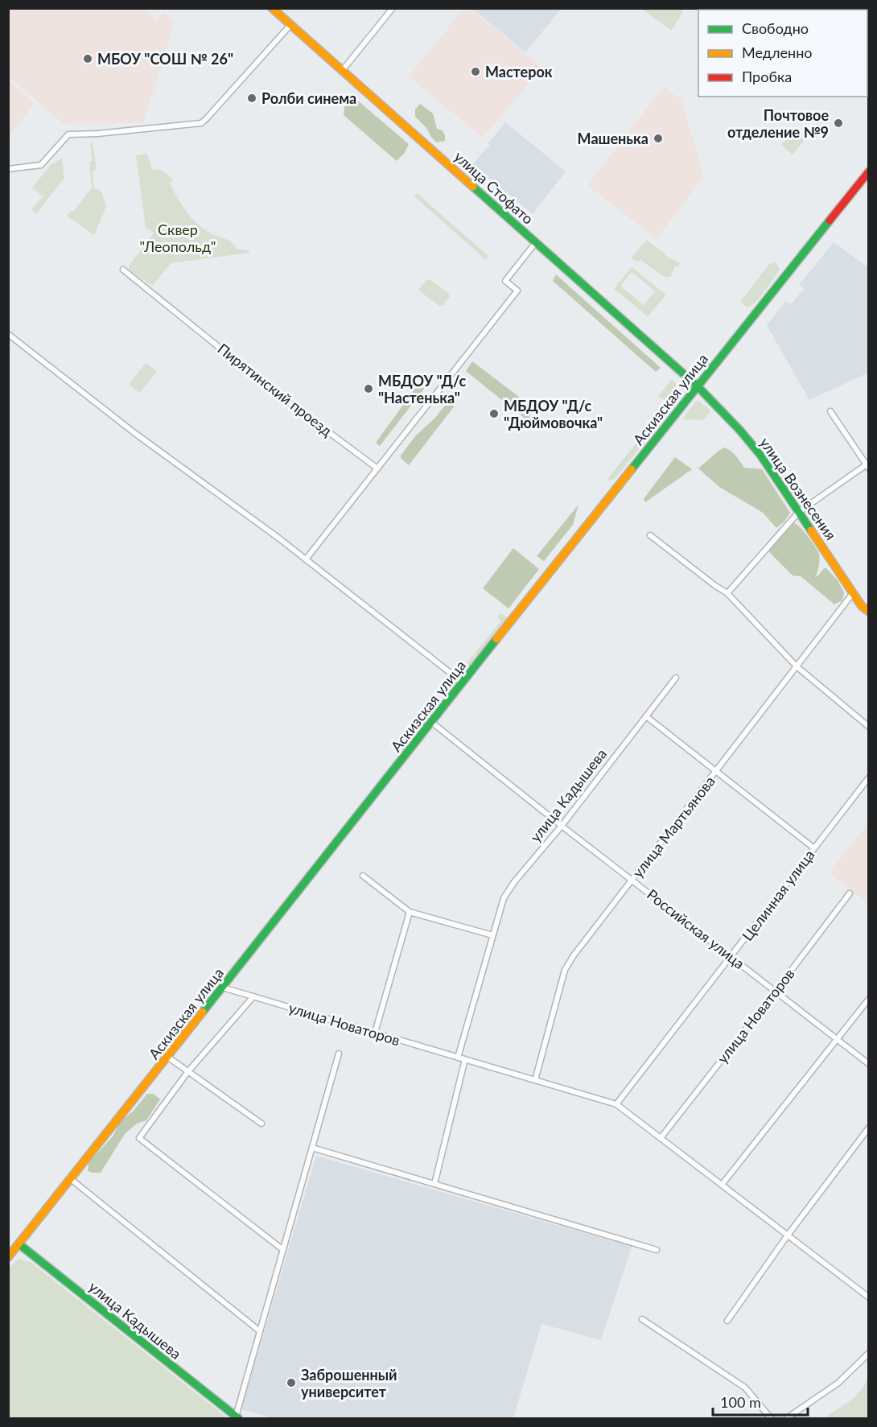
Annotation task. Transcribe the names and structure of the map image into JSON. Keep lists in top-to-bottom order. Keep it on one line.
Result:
{"streets":{"main road":["улица Стофато","Аскизская улица","улица Вознесения","улица Кадышева"],"street":["Пирятинский проезд","улица Мартьянова","Целинная улица","Российская улица","улица Новаторов"]},"crossings":[["улица Стофато","Аскизская улица"],["улица Стофато","улица Вознесения"],["Аскизская улица","улица Вознесения"],["Аскизская улица","улица Кадышева"],["Аскизская улица","Российская улица"],["Аскизская улица","улица Новаторов"],["улица Вознесения","улица Мартьянова"],["улица Кадышева","Российская улица"],["улица Кадышева","улица Новаторов"],["улица Мартьянова","Российская улица"],["улица Мартьянова","улица Новаторов"],["Целинная улица","Российская улица"],["Целинная улица","улица Новаторов"],["Российская улица","улица Новаторов"]],"parks":["Сквер \"Леопольд\""],"places":["МБОУ \"СОШ № 26\"","Мастерок","Ролби синема","Почтовое отделение №9","Машенька","МБДОУ \"Д/с \"Настенька\"","МБДОУ \"Д/с \"Дюймовочка\"","Заброшенный университет"],"legend":["Свободно","Медленно","Пробка"],"scale_bar":"100 m"}
